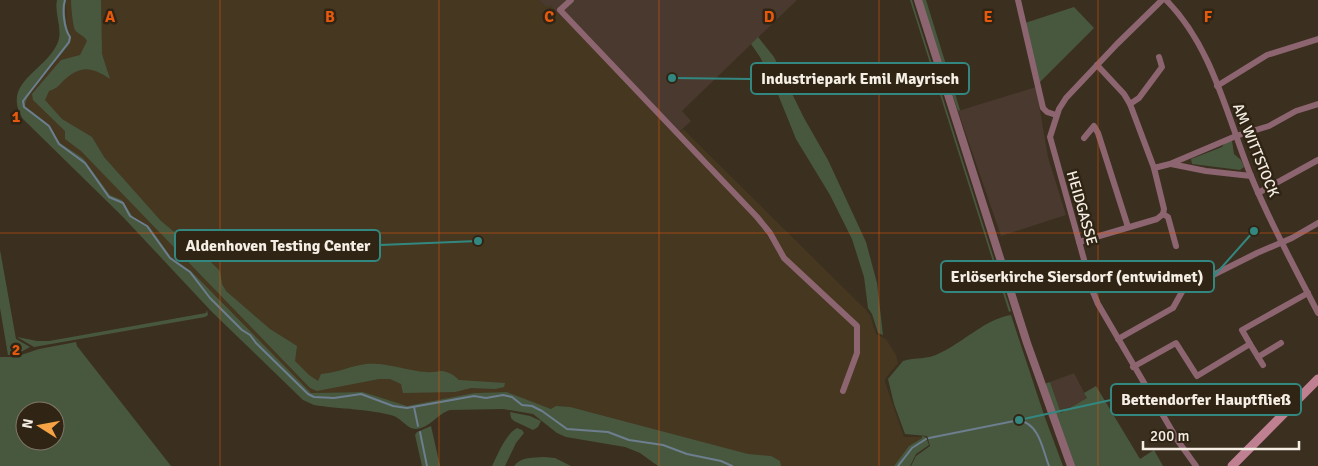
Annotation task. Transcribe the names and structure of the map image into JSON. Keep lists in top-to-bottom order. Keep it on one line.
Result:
{"streets":{"street":["AM WITTSTOCK","HEIDGASSE"]},"places":["Industriepark Emil Mayrisch","Erlöserkirche Siersdorf (entwidmet)","Aldenhoven Testing Center","Bettendorfer Hauptfließ"],"scale_bar":"200 m","north":"left","grid":{"columns":["A","B","C","D","E","F"],"rows":["1","2"]}}
